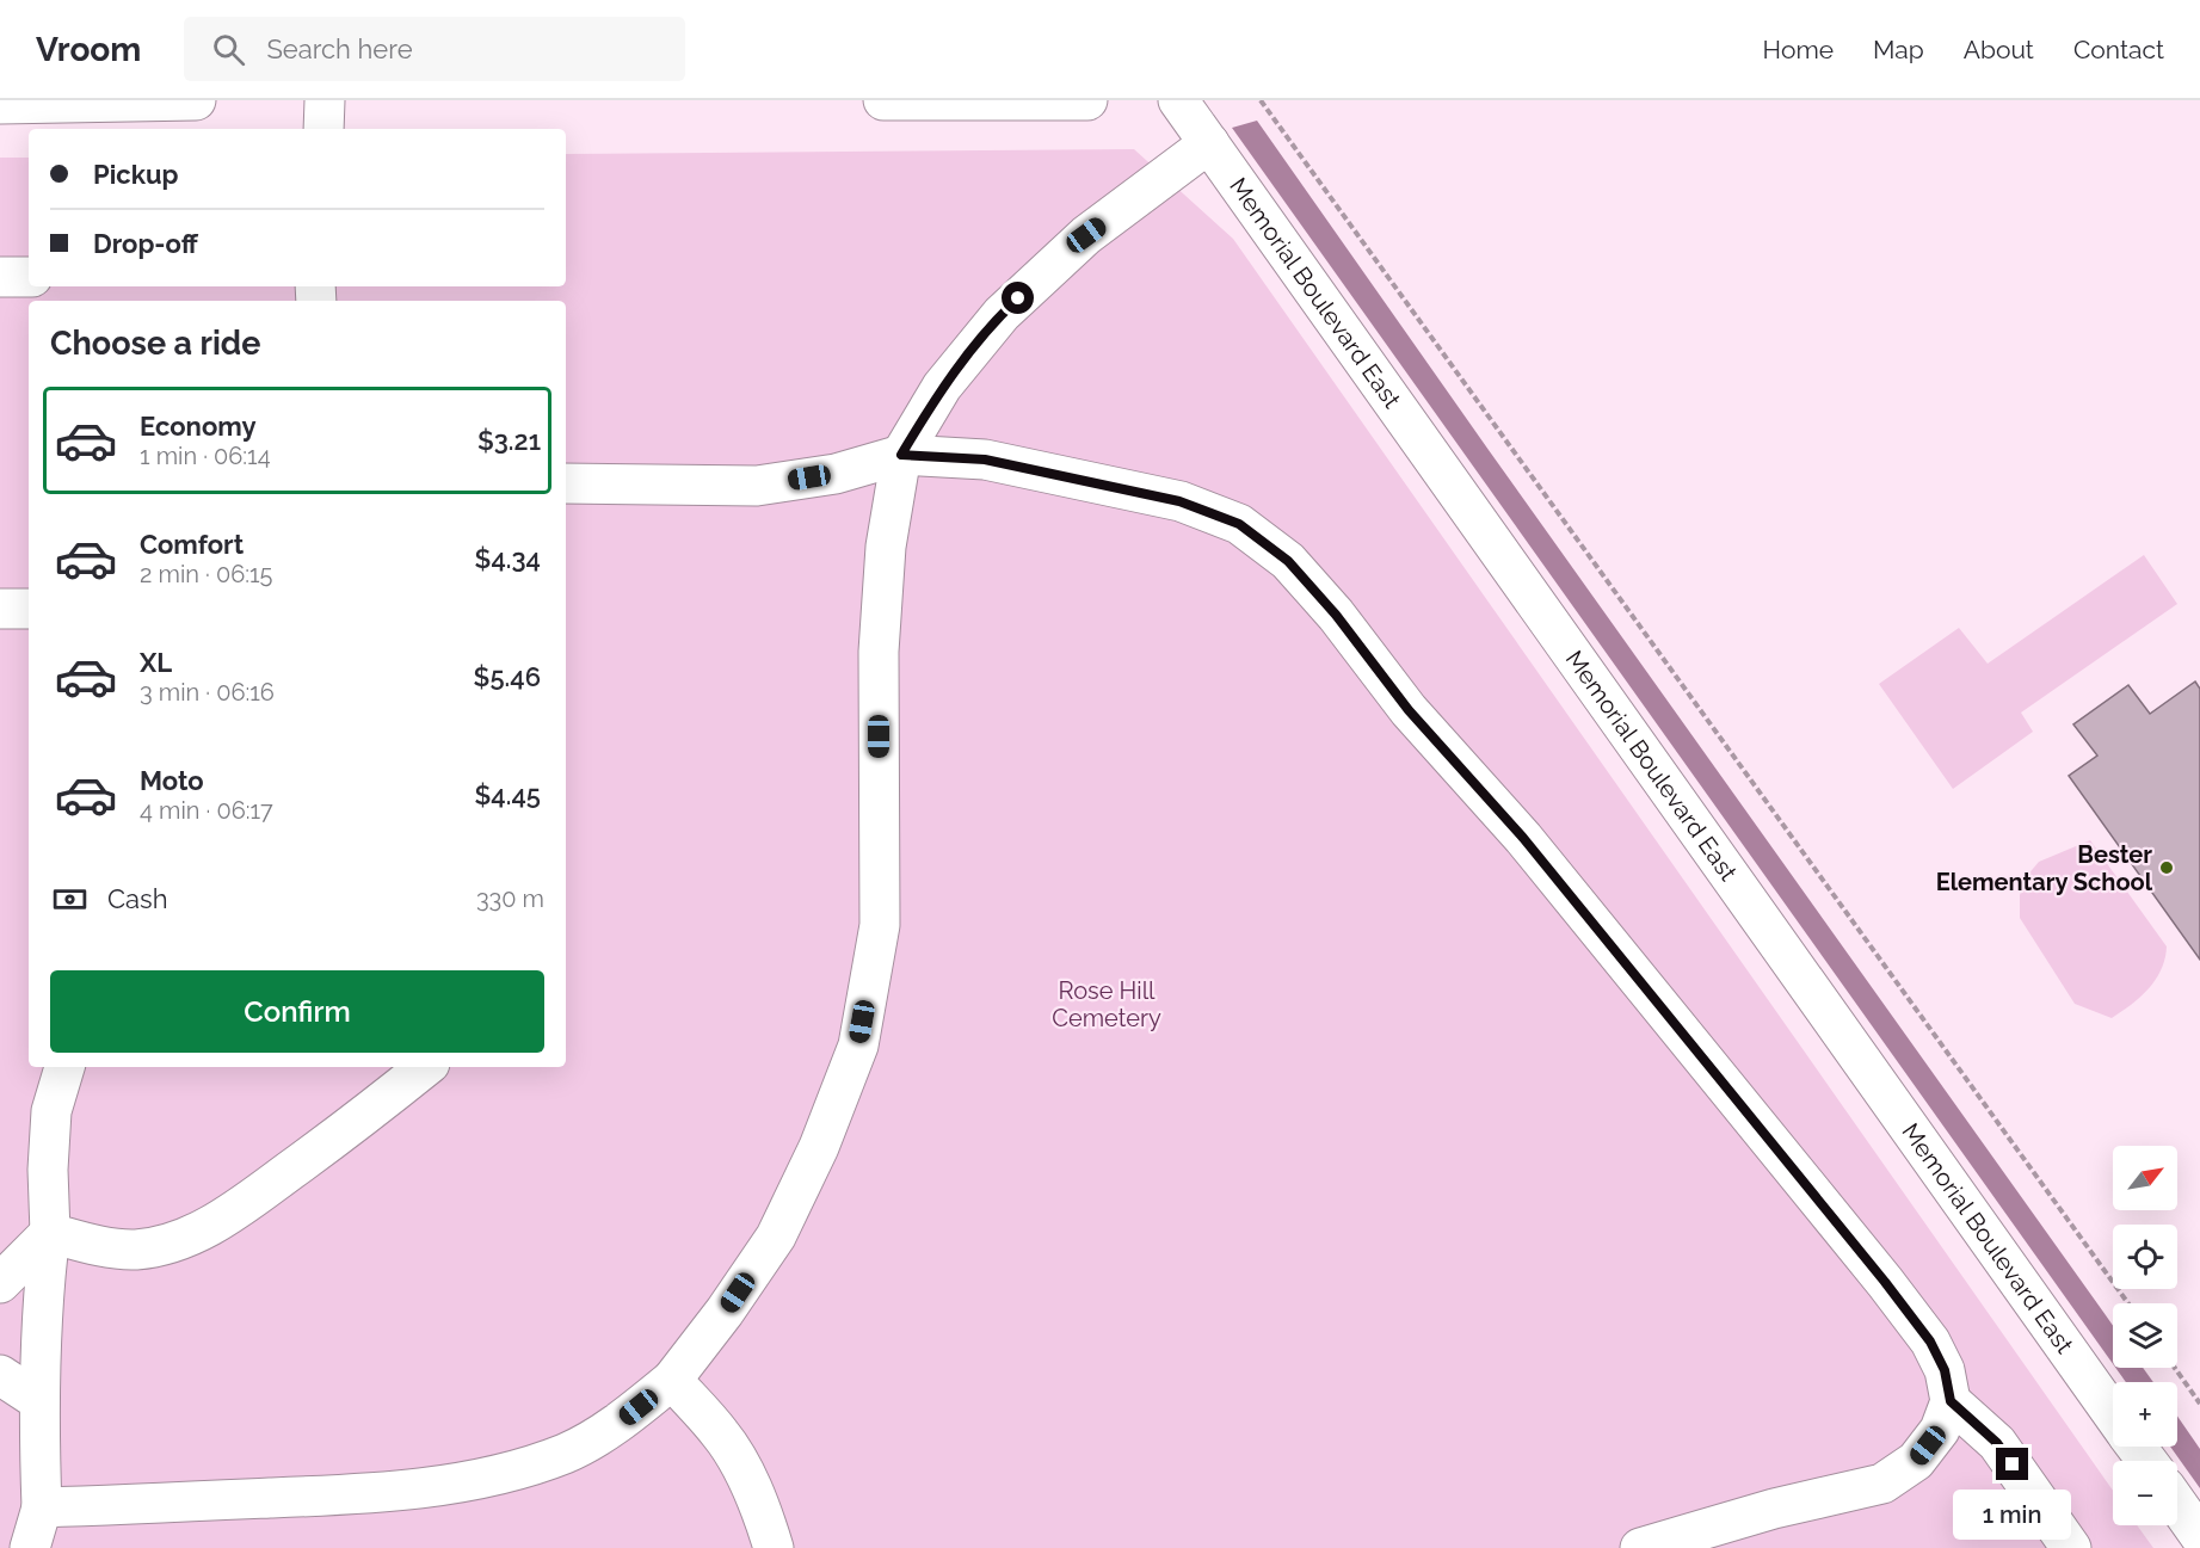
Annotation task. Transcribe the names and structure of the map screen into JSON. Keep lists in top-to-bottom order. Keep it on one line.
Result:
{"streets":{"main road":["Memorial Boulevard East"]},"parks":["Rose Hill Cemetery"],"places":["Bester Elementary School"],"north":"top right","page":{"header":"Vroom","search":"Search here","nav":["Home","Map","About","Contact"],"banner":["Pickup","Drop-off"],"heading":"Choose a ride","list":[{"name":"Economy","note":"1 min · 06:14","value":"$3.21"},{"name":"Comfort","note":"2 min · 06:15","value":"$4.34"},{"name":"XL","note":"3 min · 06:16","value":"$5.46"},{"name":"Moto","note":"4 min · 06:17","value":"$4.45"}],"pay":["Cash","330 m"],"buttons":"Confirm","map_buttons":["+","−"],"bubble":"1 min"}}
